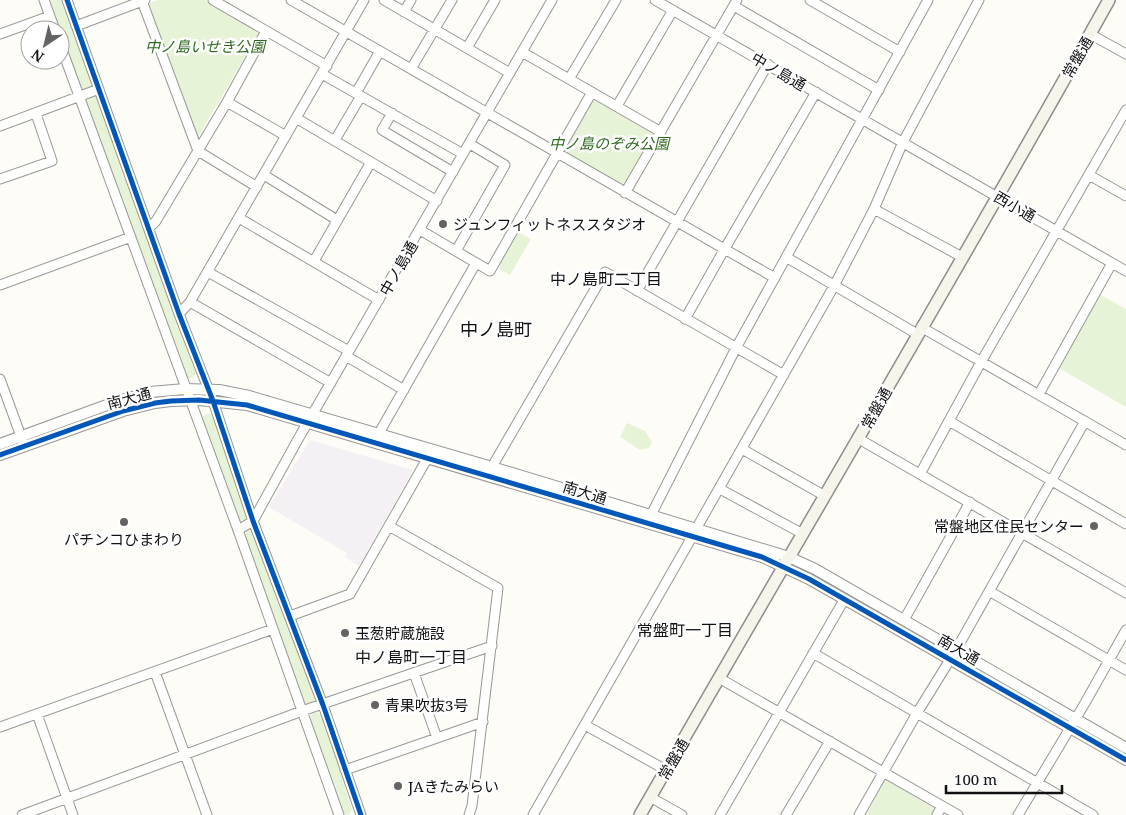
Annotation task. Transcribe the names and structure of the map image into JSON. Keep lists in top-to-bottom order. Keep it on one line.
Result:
{"streets":{"main road":["常盤通"],"street":["中ノ島通","西小通","南大通"]},"crossings":[["常盤通","西小通"],["常盤通","南大通"],["中ノ島通","西小通"],["中ノ島通","南大通"]],"districts":["中ノ島町二丁目","中ノ島町","常盤町一丁目","中ノ島町一丁目"],"parks":["中ノ島いせき公園","中ノ島のぞみ公園"],"places":["ジュンフィットネススタジオ","パチンコひまわり","常盤地区住民センター","玉葱貯蔵施設","青果吹抜3号","JAきたみらい"],"scale_bar":"100 m","north":"bottom left"}
